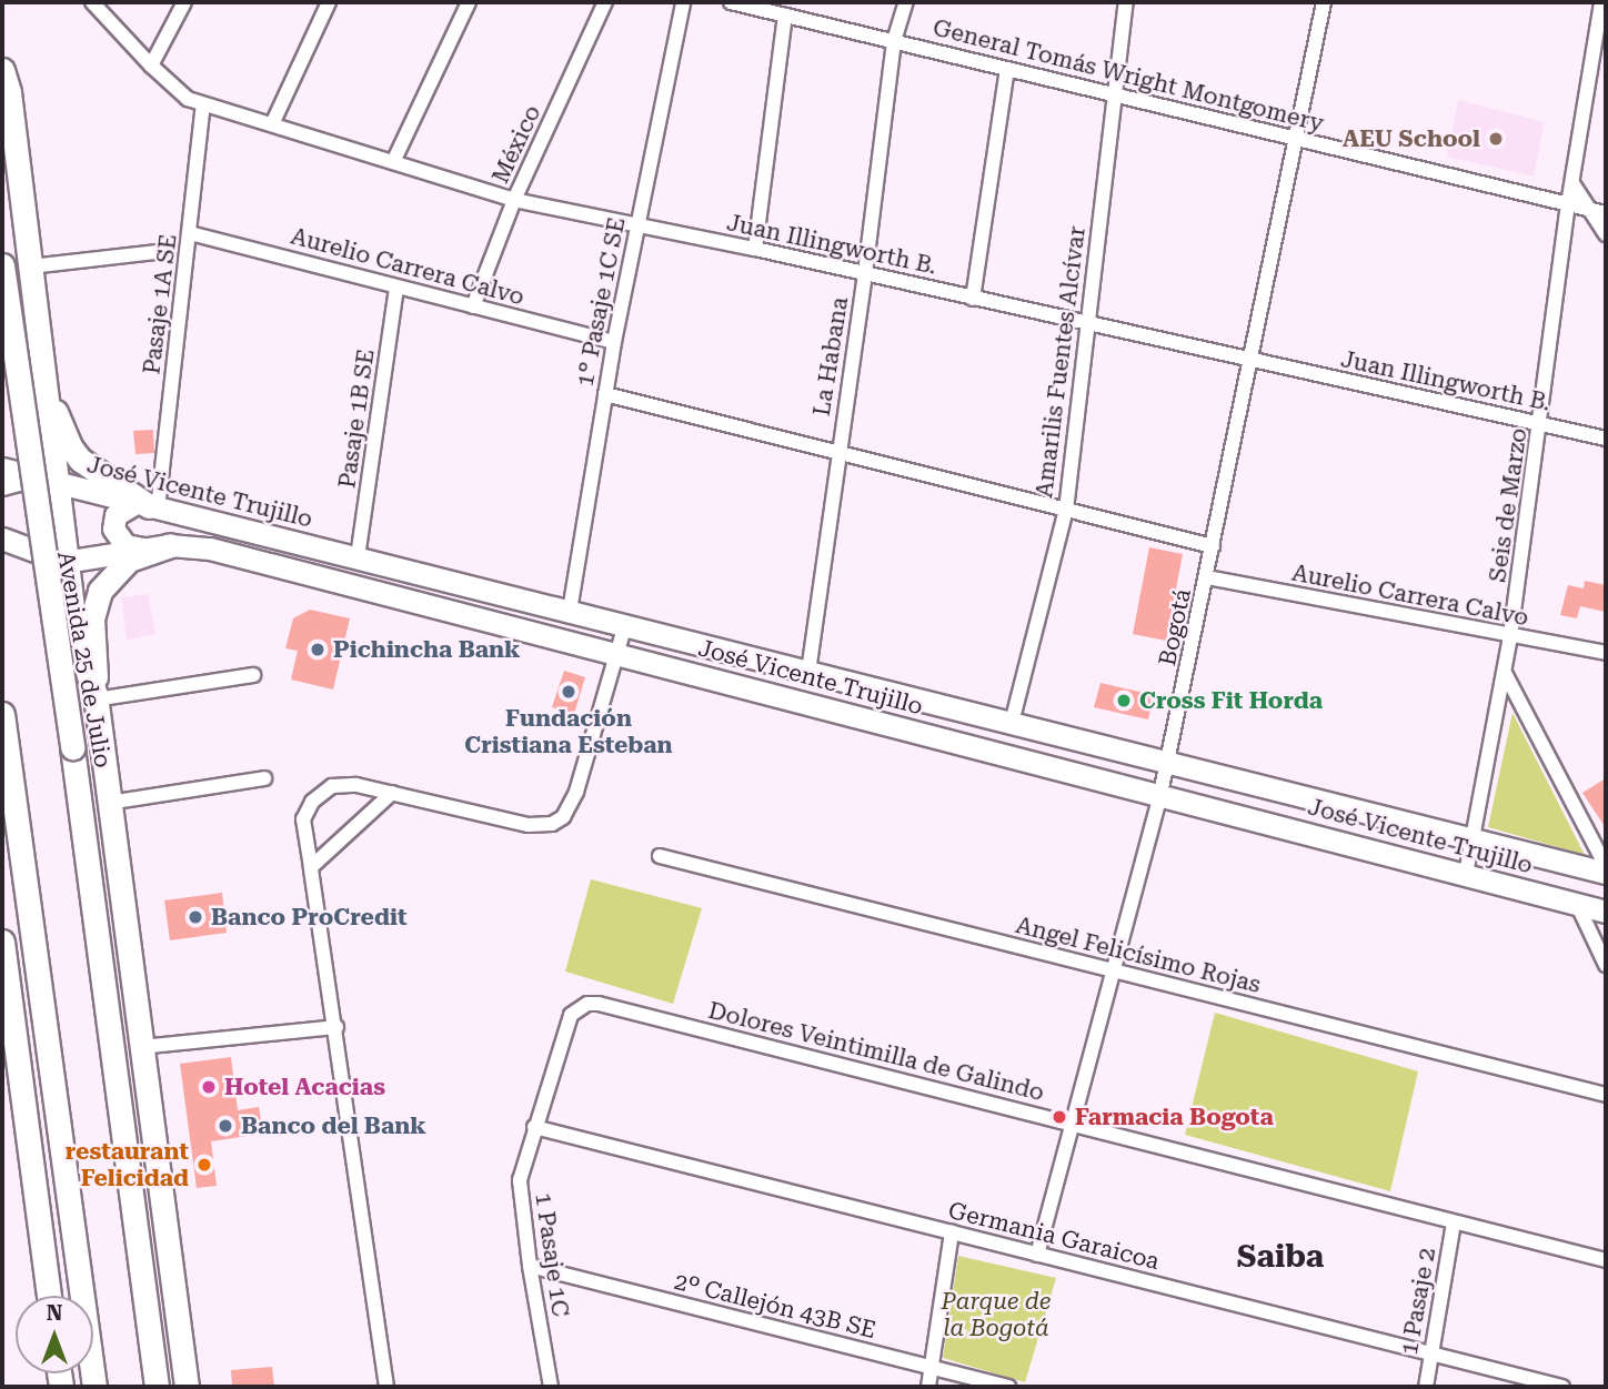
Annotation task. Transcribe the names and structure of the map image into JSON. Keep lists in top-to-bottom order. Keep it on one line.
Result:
{"streets":{"main road":["José Vicente Trujillo","Avenida 25 de Julio"],"street":["General Tomás Wright Montgomery","México","Juan Illingworth B.","Aurelio Carrera Calvo","1° Pasaje 1C SE","Pasaje 1A SE","La Habana","Amarilis Fuentes Alcívar","Pasaje 1B SE","Seis de Marzo","Bogotá","Angel Felicísimo Rojas","Dolores Veintimilla de Galindo","Germania Garaicoa","1 Pasaje 1C","1 Pasaje 2","2º Callejón 43B SE"]},"crossings":[["General Tomás Wright Montgomery","La Habana"],["General Tomás Wright Montgomery","Amarilis Fuentes Alcívar"],["General Tomás Wright Montgomery","Seis de Marzo"],["General Tomás Wright Montgomery","Bogotá"],["México","Juan Illingworth B."],["México","Aurelio Carrera Calvo"],["Juan Illingworth B.","1° Pasaje 1C SE"],["Juan Illingworth B.","Pasaje 1A SE"],["Juan Illingworth B.","La Habana"],["Juan Illingworth B.","Amarilis Fuentes Alcívar"],["Juan Illingworth B.","Seis de Marzo"],["Juan Illingworth B.","Bogotá"],["Aurelio Carrera Calvo","1° Pasaje 1C SE"],["Aurelio Carrera Calvo","Pasaje 1A SE"],["Aurelio Carrera Calvo","Pasaje 1B SE"],["Aurelio Carrera Calvo","Seis de Marzo"],["Aurelio Carrera Calvo","Bogotá"],["1° Pasaje 1C SE","José Vicente Trujillo"],["Pasaje 1A SE","José Vicente Trujillo"],["La Habana","José Vicente Trujillo"],["Amarilis Fuentes Alcívar","José Vicente Trujillo"],["Pasaje 1B SE","José Vicente Trujillo"],["José Vicente Trujillo","Seis de Marzo"],["José Vicente Trujillo","Bogotá"],["José Vicente Trujillo","Avenida 25 de Julio"],["Bogotá","Angel Felicísimo Rojas"],["Bogotá","Dolores Veintimilla de Galindo"],["Bogotá","Germania Garaicoa"],["Dolores Veintimilla de Galindo","1 Pasaje 1C"],["Dolores Veintimilla de Galindo","1 Pasaje 2"],["Germania Garaicoa","1 Pasaje 1C"],["Germania Garaicoa","1 Pasaje 2"],["1 Pasaje 1C","2º Callejón 43B SE"]],"districts":["Saiba"],"parks":["Parque de la Bogotá"],"places":["AEU School","Pichincha Bank","Fundación Cristiana Esteban","Cross Fit Horda","Banco ProCredit","Hotel Acacias","Farmacia Bogota","Banco del Bank","restaurant Felicidad"],"north":"top"}
